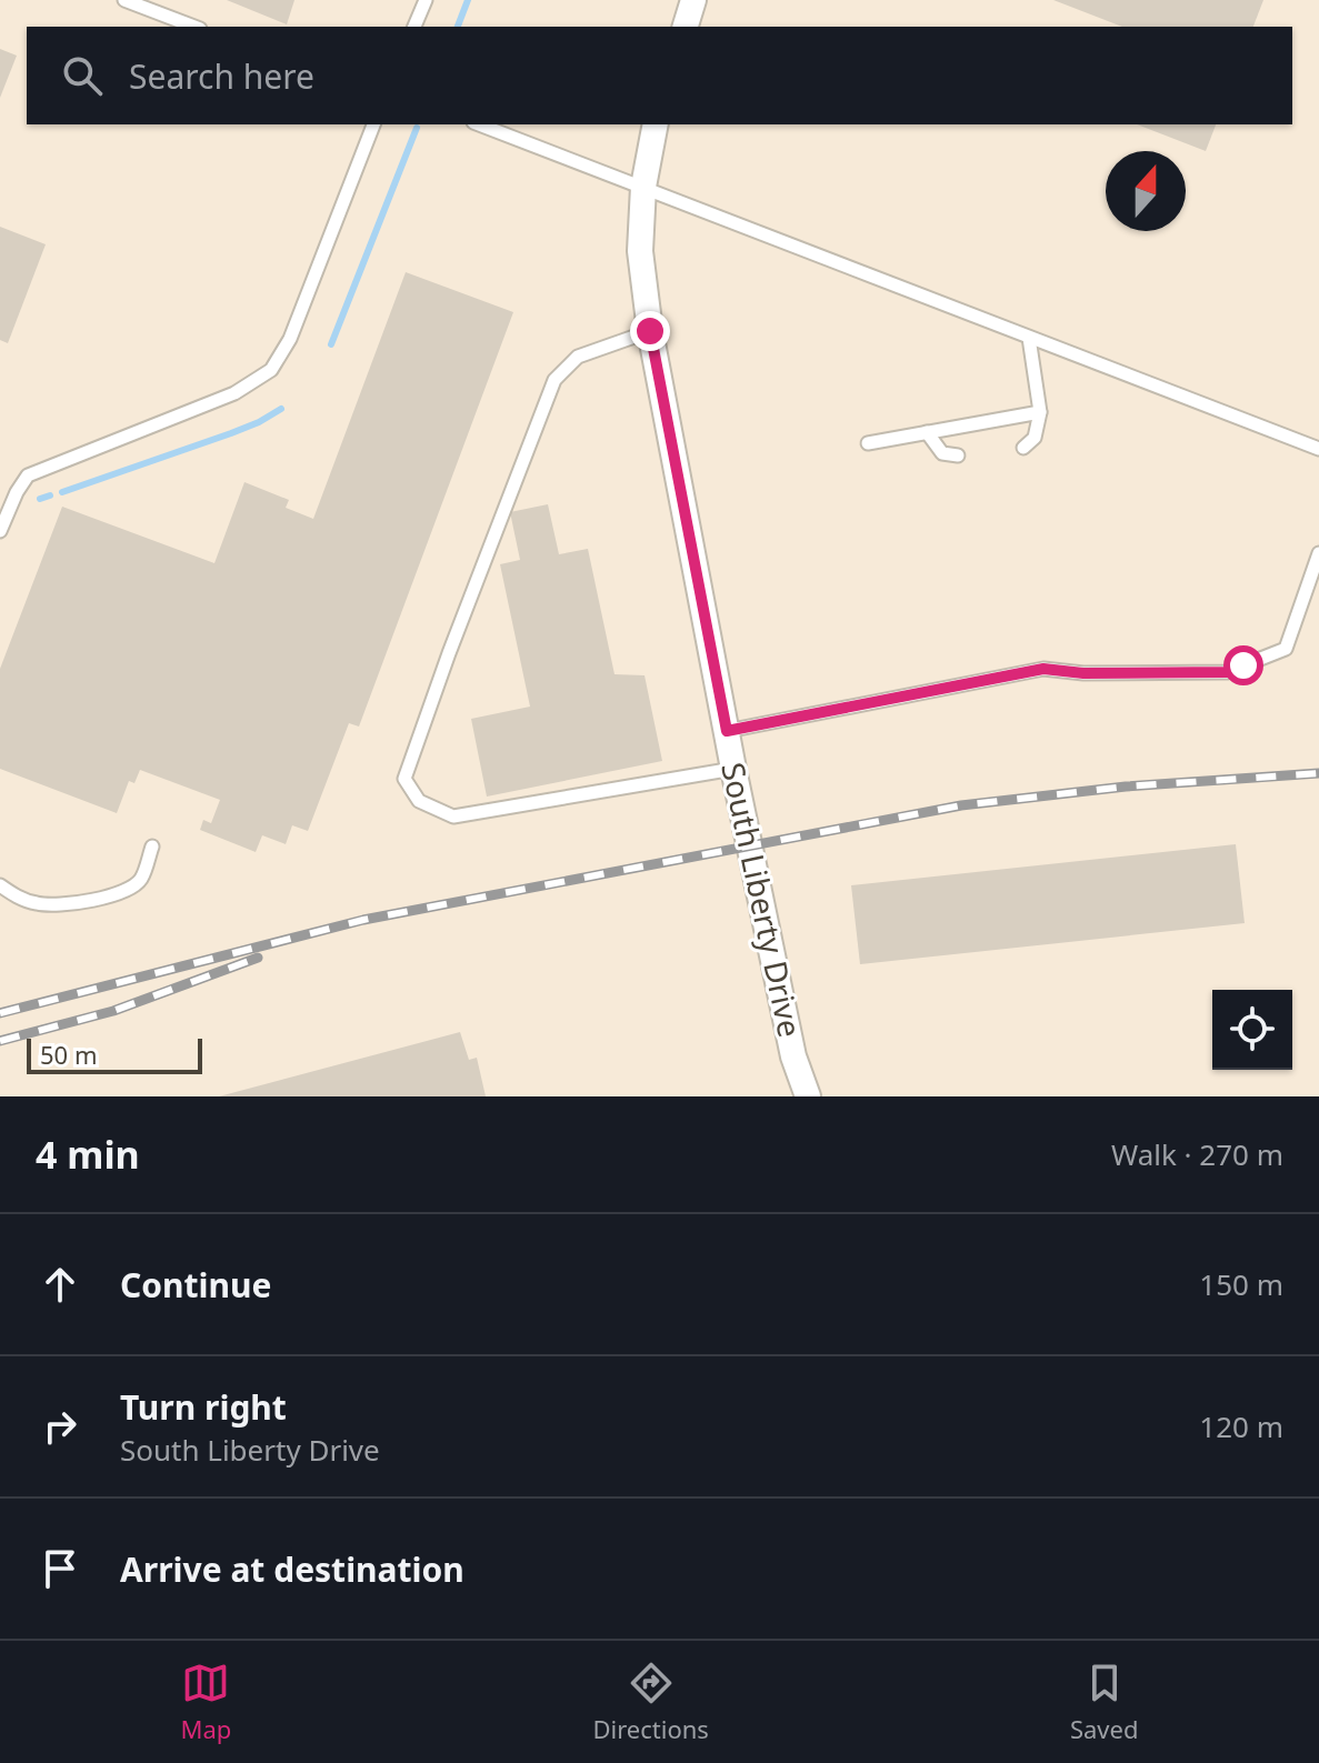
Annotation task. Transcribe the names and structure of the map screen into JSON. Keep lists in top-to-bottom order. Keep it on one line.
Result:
{"streets":{"street":["South Liberty Drive"]},"scale_bar":"50 m","north":"top","page":{"search":"Search here","scale":"50 m","heading":["4 min","Walk · 270 m"],"list":[["Continue","150 m"],["Turn right","South Liberty Drive","120 m"],"Arrive at destination"],"nav":["Map","Directions","Saved"]}}
